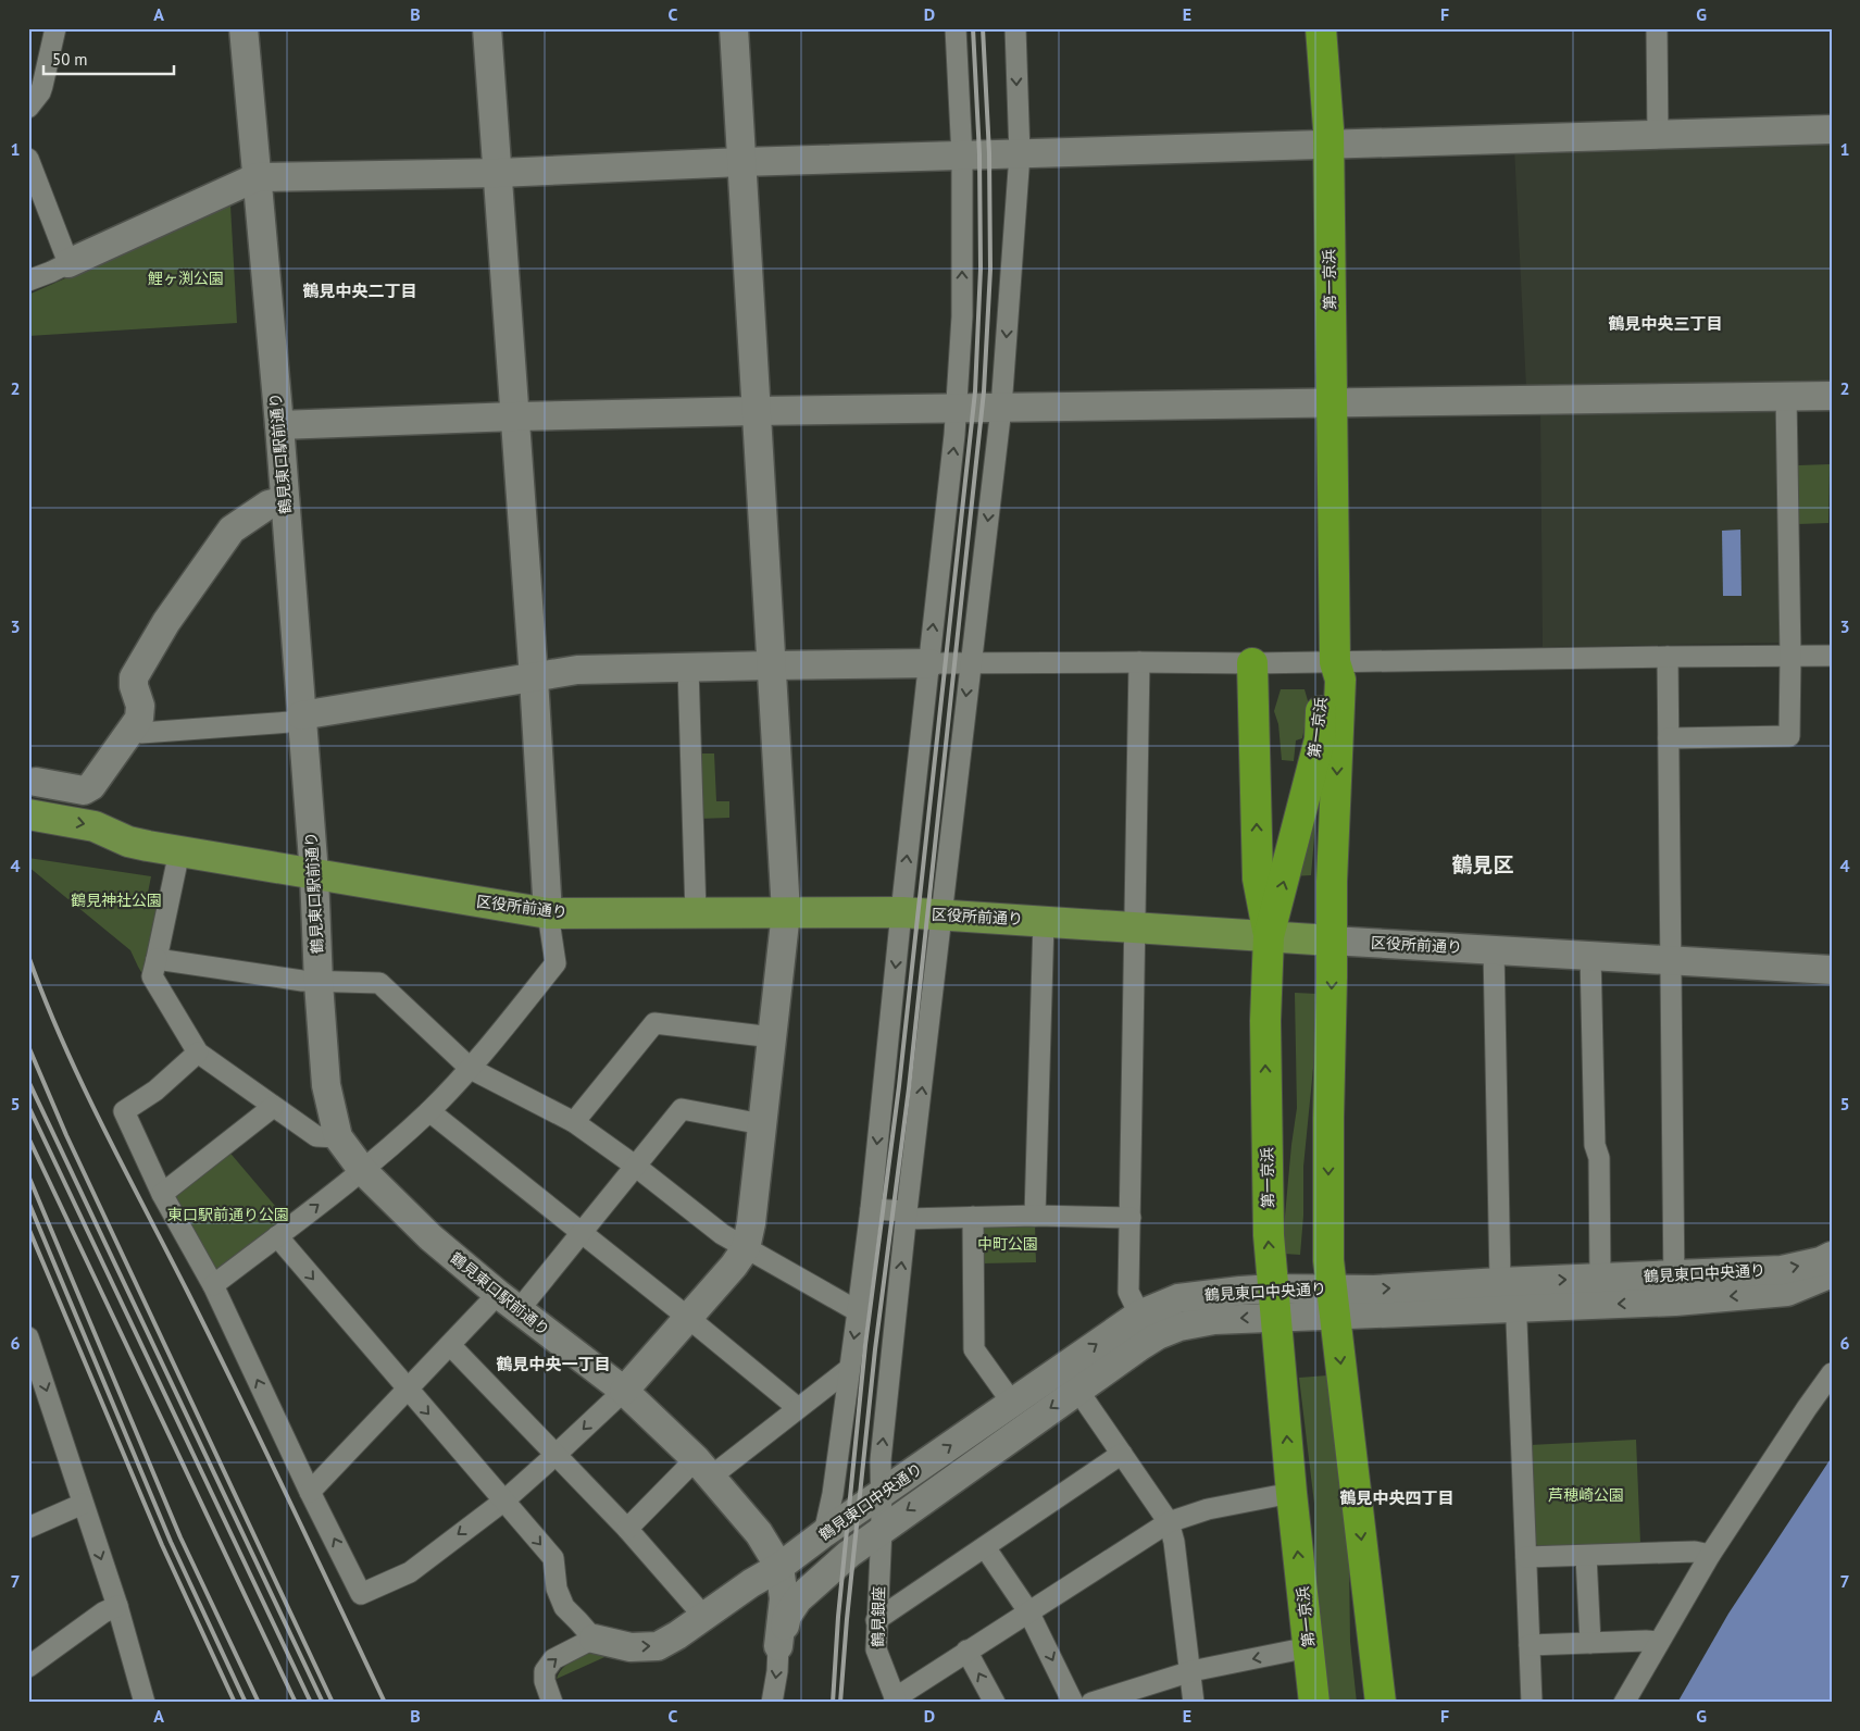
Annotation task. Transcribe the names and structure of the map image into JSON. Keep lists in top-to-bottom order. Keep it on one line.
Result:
{"streets":{"highway":["第一京浜"],"main road":["区役所前通り"],"street":["鶴見東口駅前通り","鶴見東口中央通り","鶴見銀座"]},"crossings":[["第一京浜","区役所前通り"],["第一京浜","鶴見東口中央通り"],["鶴見東口駅前通り","区役所前通り"],["鶴見東口駅前通り","鶴見東口中央通り"],["区役所前通り","鶴見銀座"],["鶴見東口中央通り","鶴見銀座"]],"districts":["鶴見中央二丁目","鶴見中央三丁目","鶴見区","鶴見中央一丁目","鶴見中央四丁目"],"parks":["鯉ヶ渕公園","鶴見神社公園","東口駅前通り公園","中町公園","芦穂崎公園"],"scale_bar":"50 m","grid":{"columns":["A","B","C","D","E","F","G"],"rows":["1","2","3","4","5","6","7"]}}
